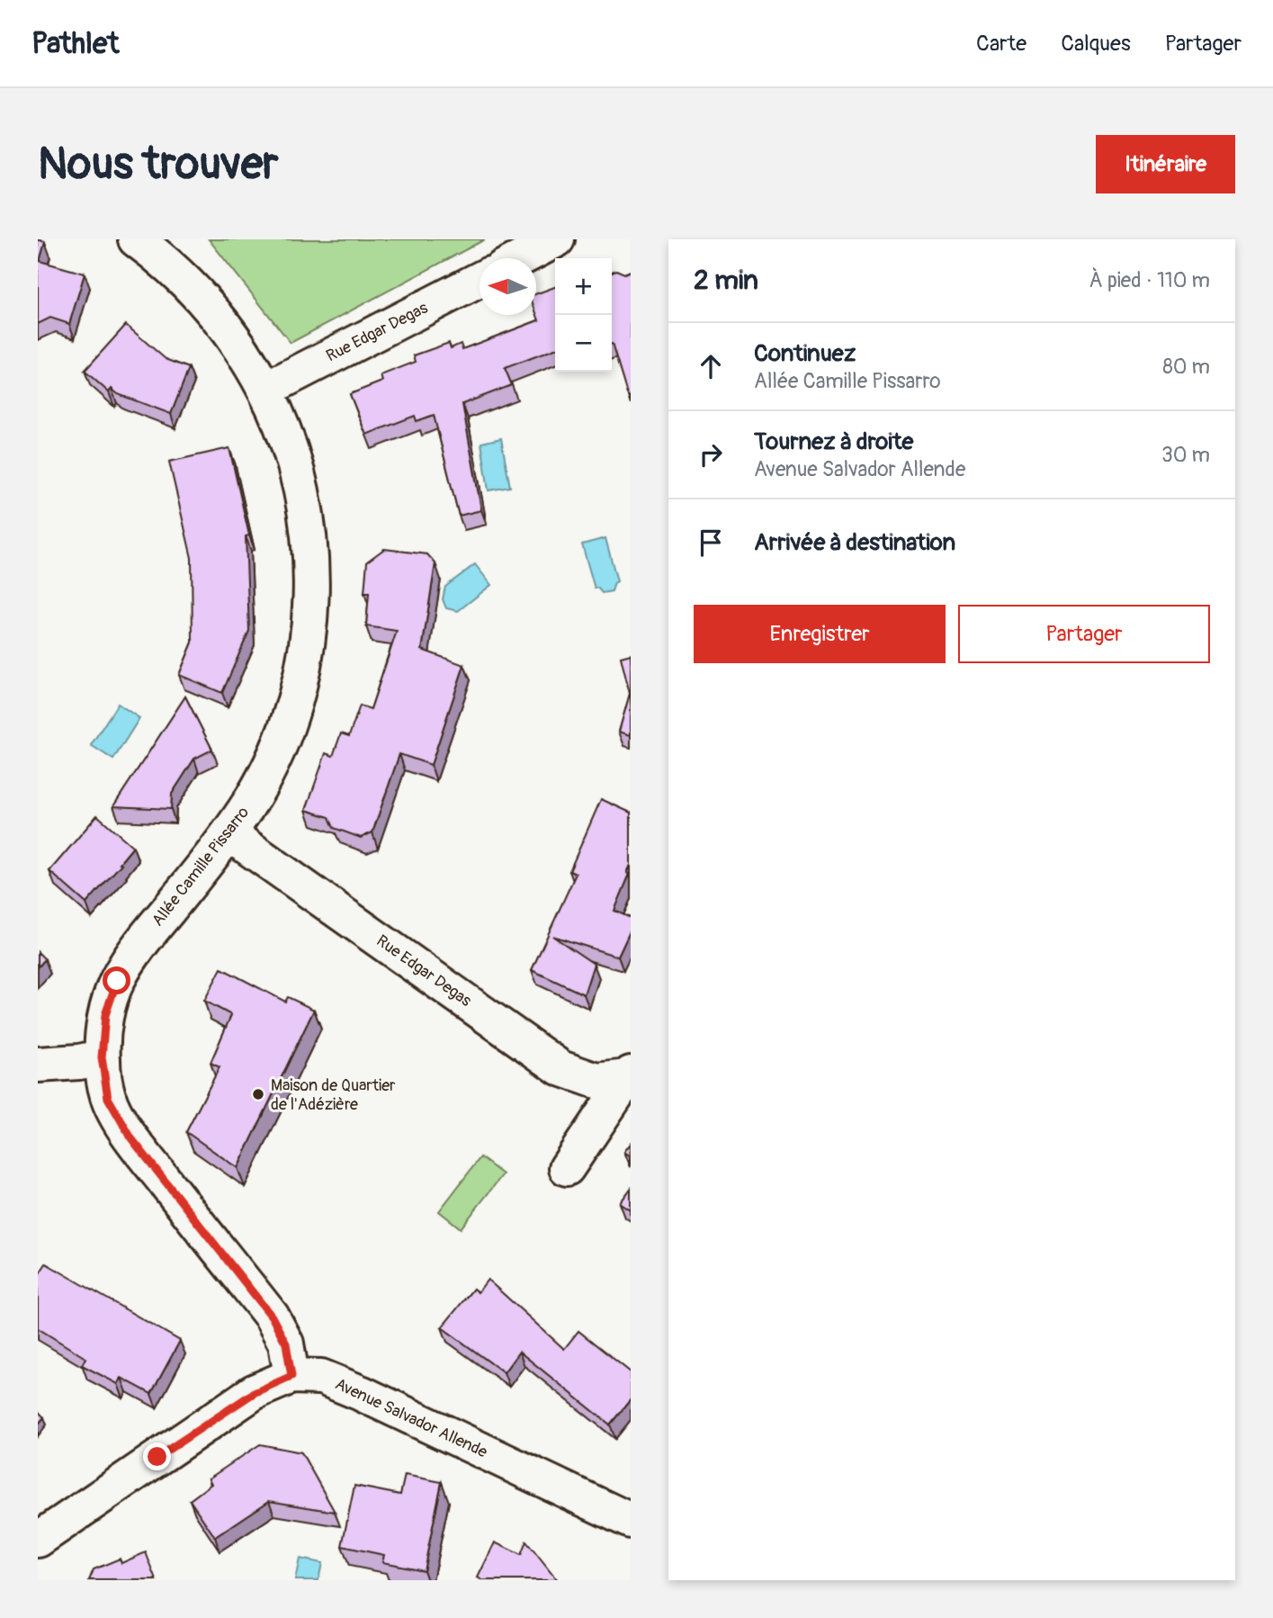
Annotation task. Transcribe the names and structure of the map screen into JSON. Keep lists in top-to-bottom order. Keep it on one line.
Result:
{"streets":{"street":["Rue Edgar Degas","Allée Camille Pissarro","Avenue Salvador Allende"]},"crossings":[["Rue Edgar Degas","Allée Camille Pissarro"],["Allée Camille Pissarro","Avenue Salvador Allende"]],"places":["Maison de Quartier de l'Adézière"],"north":"left","page":{"header":"Pathlet","nav":["Carte","Calques","Partager"],"buttons":["Itinéraire",["Enregistrer","Partager"]],"title":"Nous trouver","heading":["2 min","À pied · 110 m"],"map_buttons":["+","−"],"list":[["Continuez","Allée Camille Pissarro","80 m"],["Tournez à droite","Avenue Salvador Allende","30 m"],"Arrivée à destination"]}}
